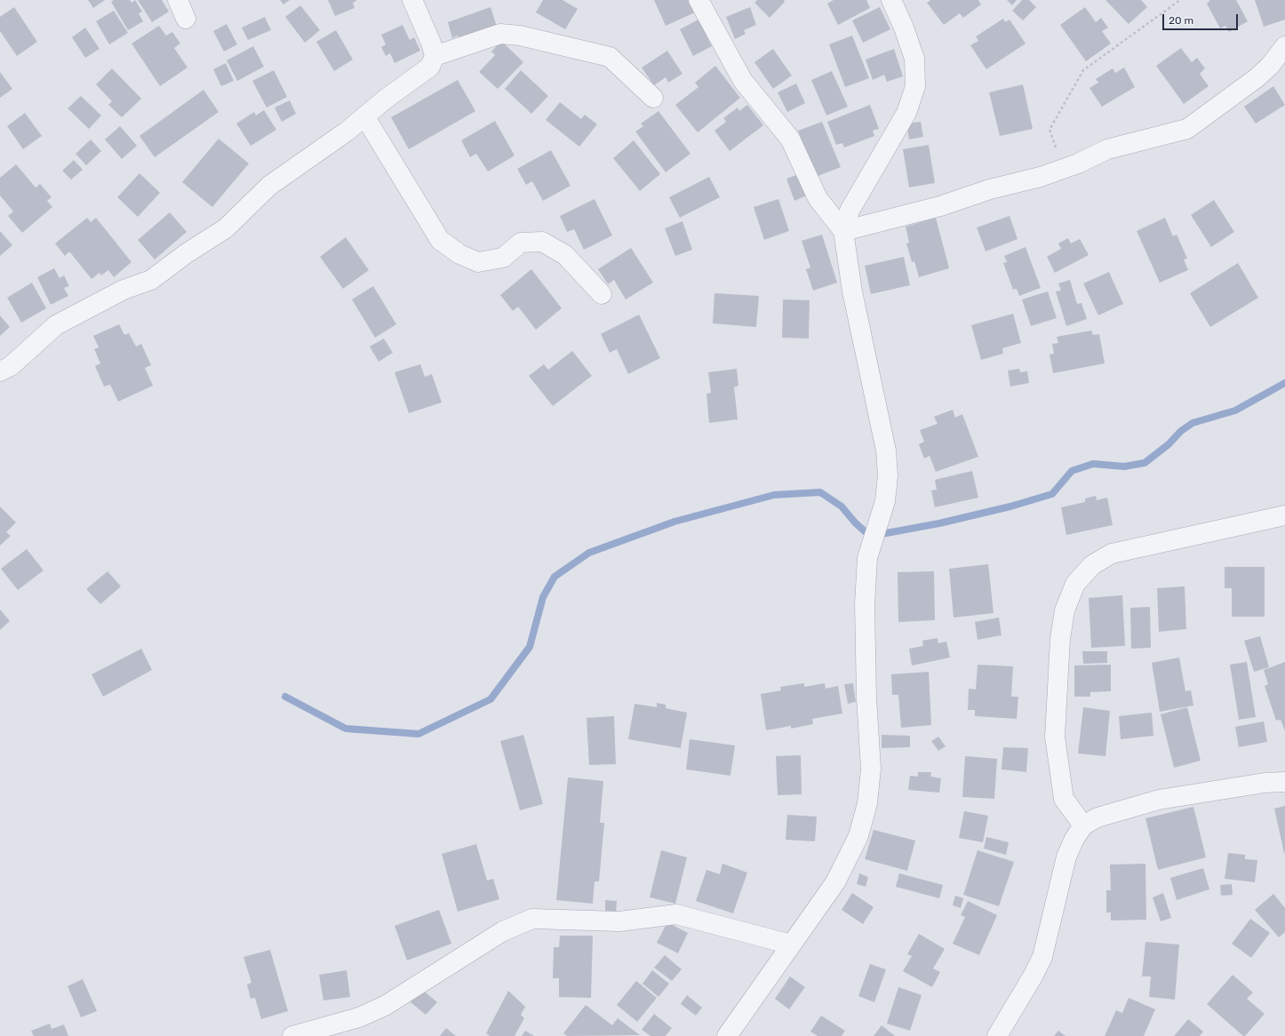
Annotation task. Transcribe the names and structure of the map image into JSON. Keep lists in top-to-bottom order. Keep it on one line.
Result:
{"scale_bar":"20 m"}
